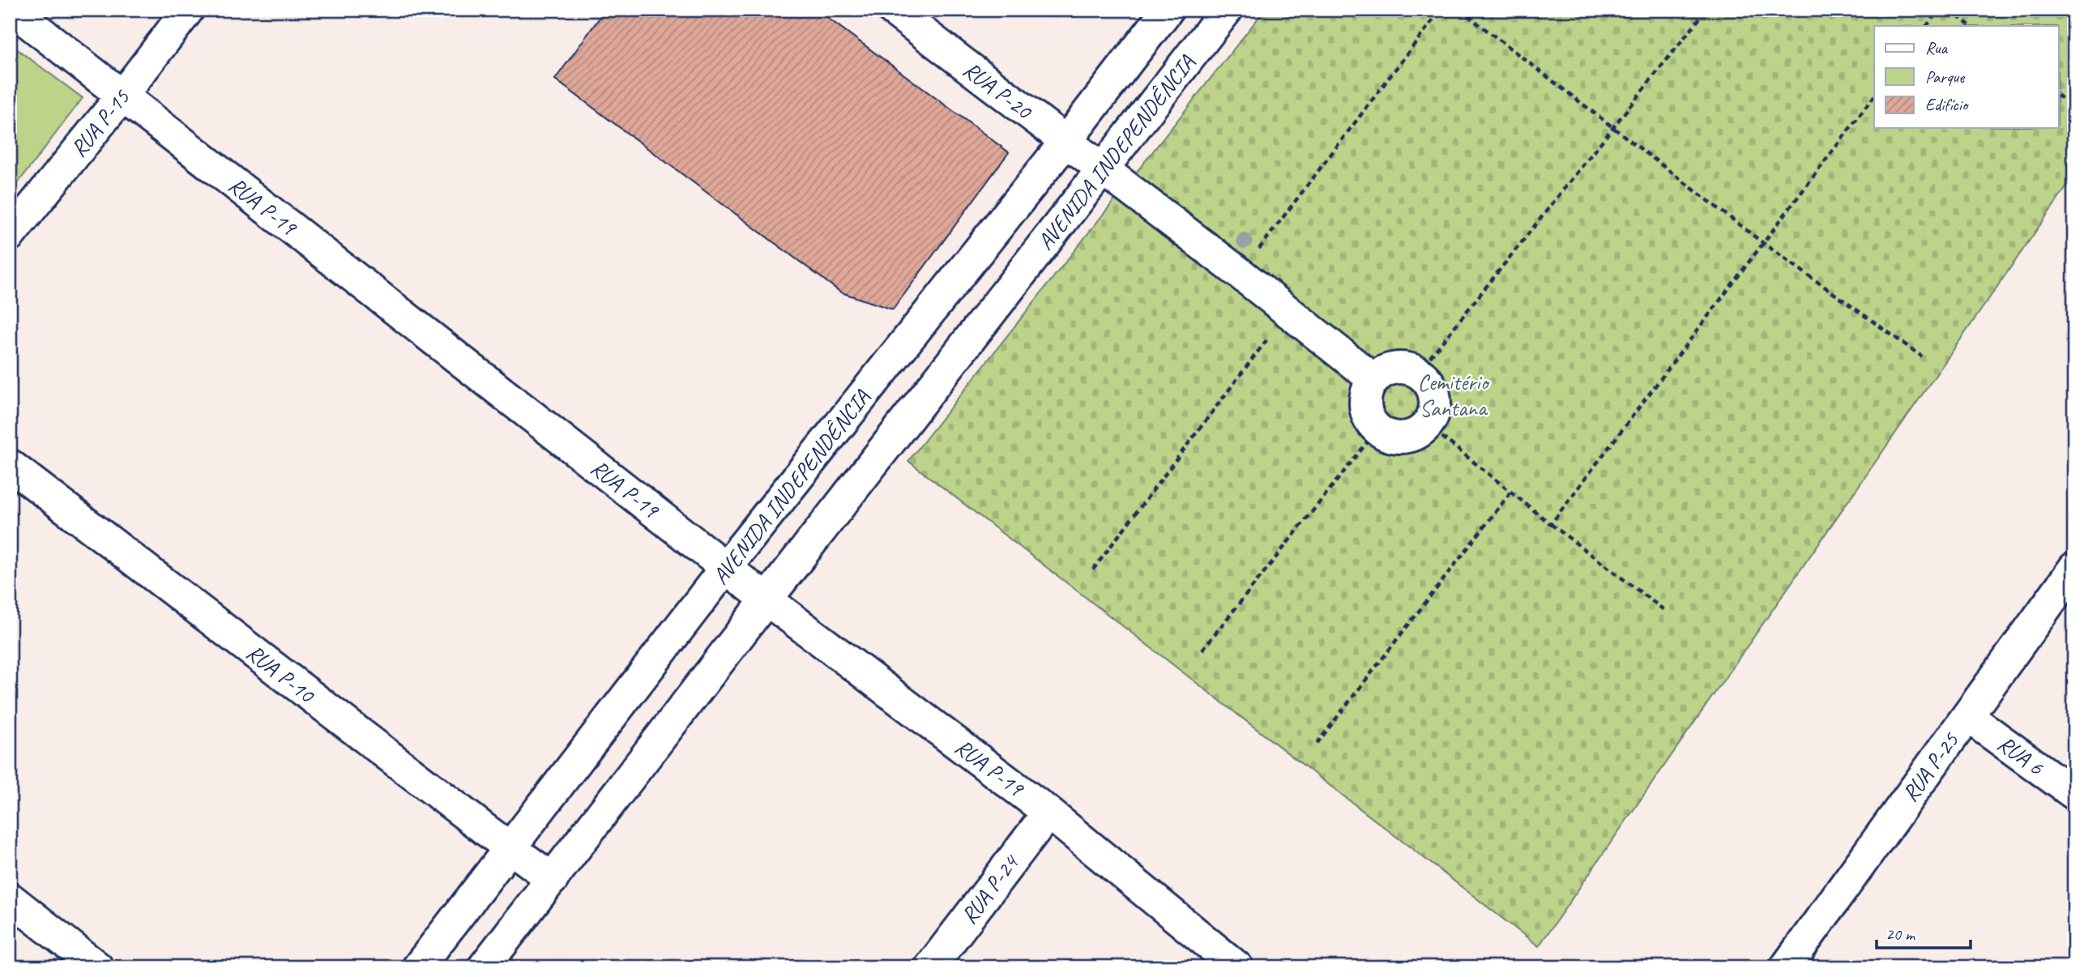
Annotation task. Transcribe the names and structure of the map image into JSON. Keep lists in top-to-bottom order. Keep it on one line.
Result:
{"streets":{"street":["RUA P-20","RUA P-15","AVENIDA INDEPENDÊNCIA","RUA P-19","RUA P-10","RUA 6","RUA P-25","RUA P-24"]},"crossings":[["RUA P-20","AVENIDA INDEPENDÊNCIA"],["RUA P-15","RUA P-19"],["AVENIDA INDEPENDÊNCIA","RUA P-19"],["AVENIDA INDEPENDÊNCIA","RUA P-10"],["RUA P-19","RUA P-24"],["RUA 6","RUA P-25"]],"parks":["Cemitério Santana"],"legend":["Rua","Parque","Edifício"],"scale_bar":"20 m"}
